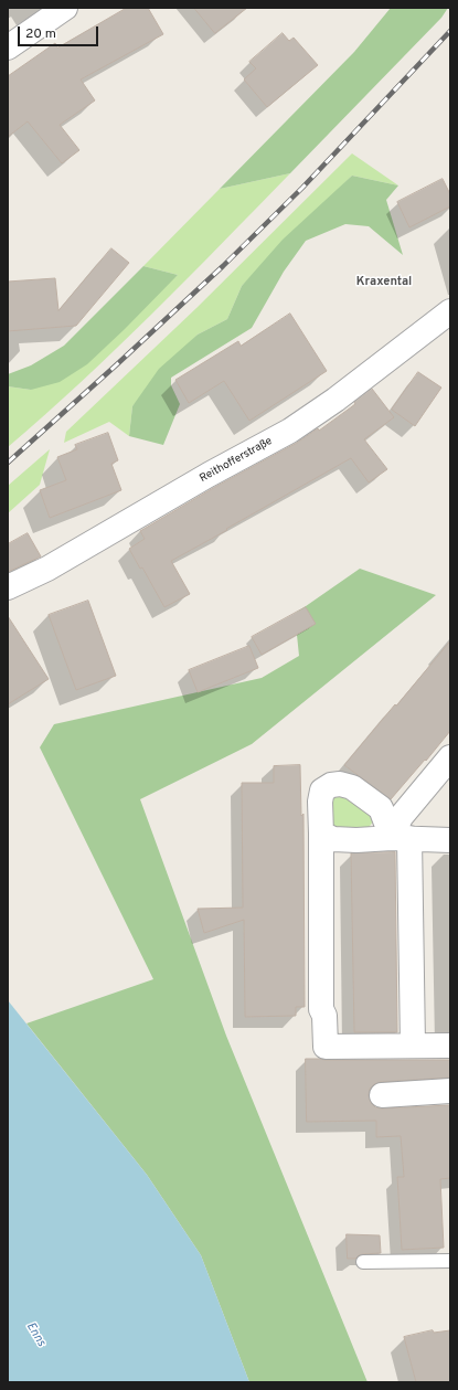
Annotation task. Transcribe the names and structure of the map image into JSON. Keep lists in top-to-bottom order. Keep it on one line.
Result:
{"streets":{"street":["Reithofferstraße"]},"districts":["Kraxental"],"water":["Enns"],"scale_bar":"20 m"}
